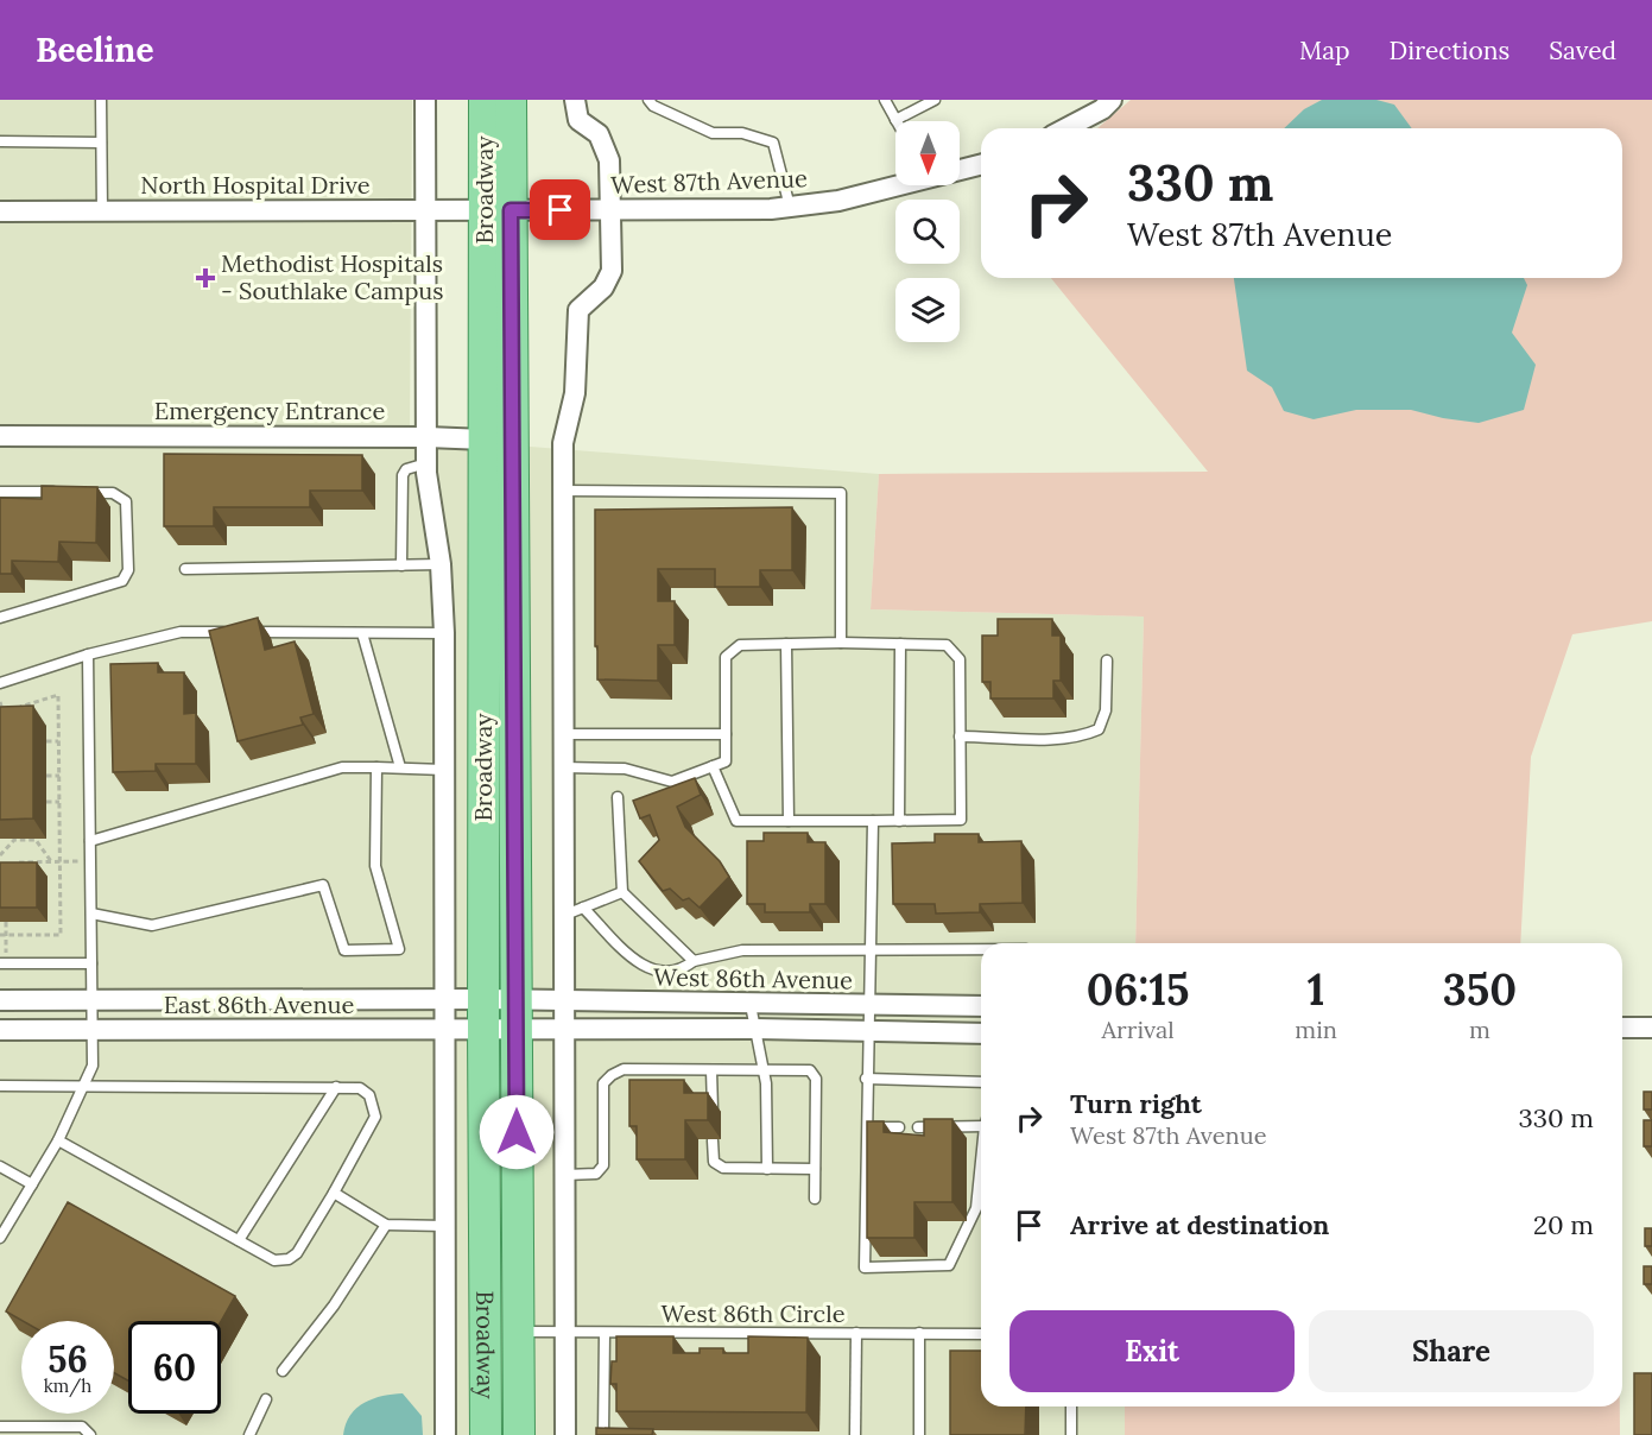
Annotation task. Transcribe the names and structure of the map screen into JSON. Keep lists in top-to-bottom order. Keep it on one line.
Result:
{"streets":{"main road":["Broadway"],"street":["West 87th Avenue","North Hospital Drive","Emergency Entrance","West 86th Avenue","East 86th Avenue"],"lane":["West 86th Circle"]},"crossings":[["West 87th Avenue","North Hospital Drive"],["West 87th Avenue","Broadway"],["North Hospital Drive","Broadway"],["Broadway","Emergency Entrance"],["Broadway","West 86th Avenue"],["Broadway","East 86th Avenue"],["Broadway","West 86th Circle"],["West 86th Avenue","East 86th Avenue"]],"places":{"health":["Methodist Hospitals - Southlake Campus"]},"north":"bottom","page":{"header":"Beeline","nav":["Map","Directions","Saved"],"turn":["330 m","West 87th Avenue"],"eta":["06:15","Arrival","1","min","350","m"],"list":[{"name":"Turn right","note":"West 87th Avenue","value":"330 m"},{"name":"Arrive at destination","value":"20 m"}],"buttons":["Exit","Share"],"speed":"56 km/h","limit":"60"}}
